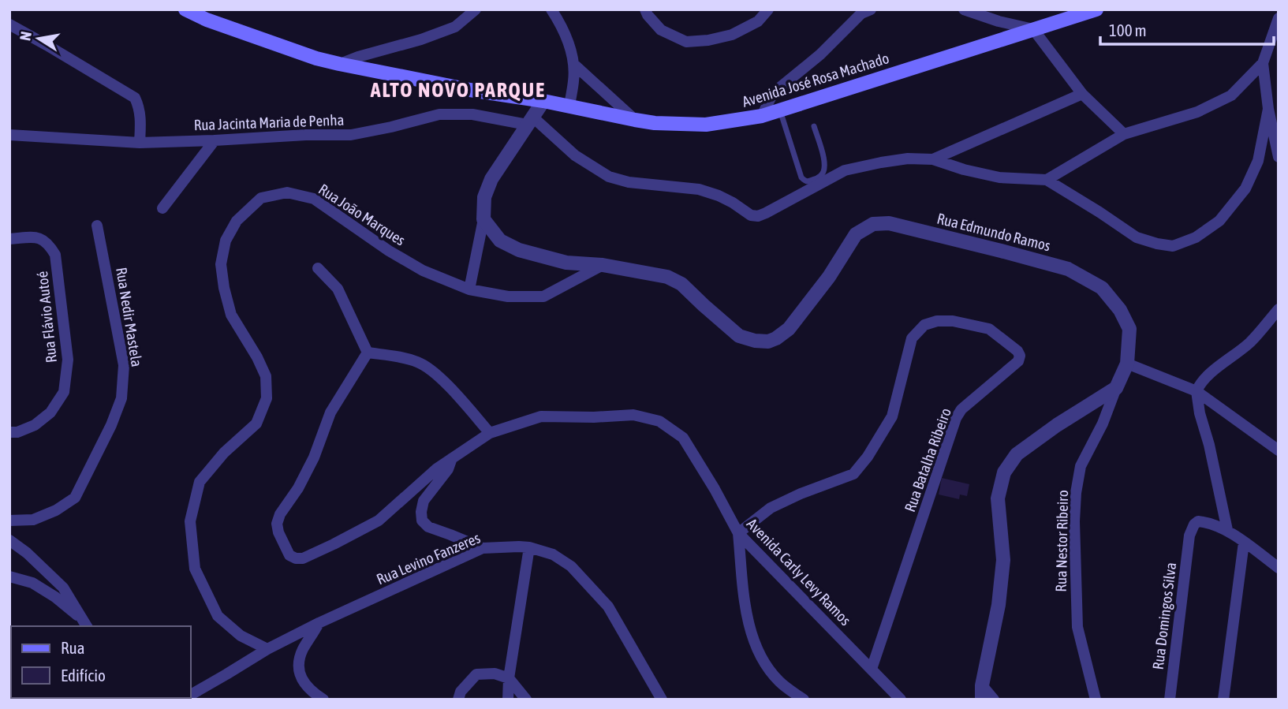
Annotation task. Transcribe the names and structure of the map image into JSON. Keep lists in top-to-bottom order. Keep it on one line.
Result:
{"streets":{"main road":["Avenida José Rosa Machado"],"street":["Rua Jacinta Maria de Penha","Rua João Marques","Rua Edmundo Ramos","Rua Flávio Autoé","Rua Nedir Mastela","Rua Batalha Ribeiro","Rua Nestor Ribeiro","Rua Levino Fanzeres","Avenida Carly Levy Ramos","Rua Domingos Silva"]},"crossings":[["Rua João Marques","Rua Edmundo Ramos"],["Rua João Marques","Rua Levino Fanzeres"],["Rua Edmundo Ramos","Rua Nestor Ribeiro"],["Rua Batalha Ribeiro","Avenida Carly Levy Ramos"]],"districts":["ALTO NOVO PARQUE"],"legend":["Rua","Edifício"],"scale_bar":"100 m","north":"left"}
